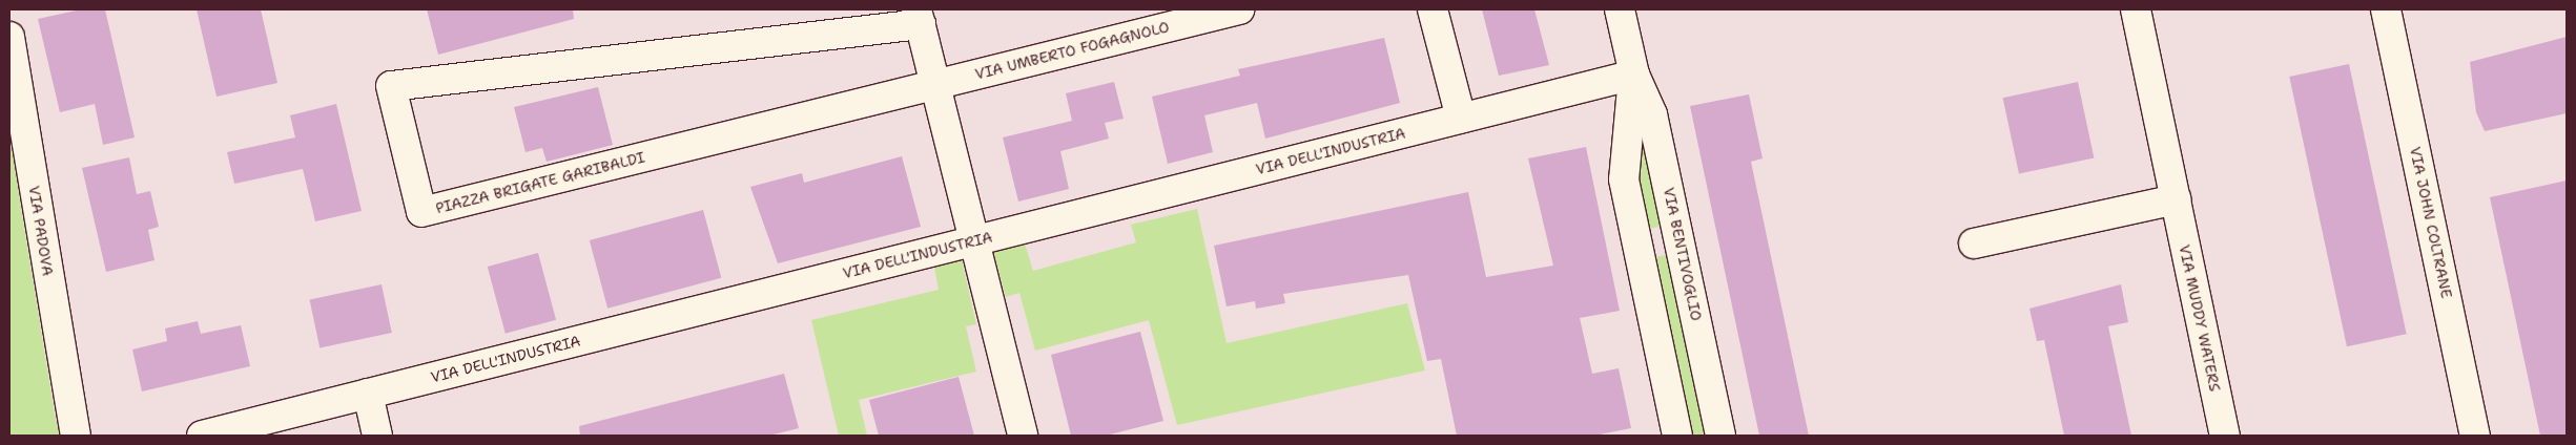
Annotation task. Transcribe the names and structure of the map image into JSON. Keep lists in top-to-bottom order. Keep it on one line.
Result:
{"streets":{"street":["VIA UMBERTO FOGAGNOLO","VIA DELL'INDUSTRIA","PIAZZA BRIGATE GARIBALDI","VIA JOHN COLTRANE","VIA PADOVA","VIA BENTIVOGLIO","VIA MUDDY WATERS"]},"crossings":[["VIA UMBERTO FOGAGNOLO","PIAZZA BRIGATE GARIBALDI"],["VIA DELL'INDUSTRIA","VIA BENTIVOGLIO"]]}
